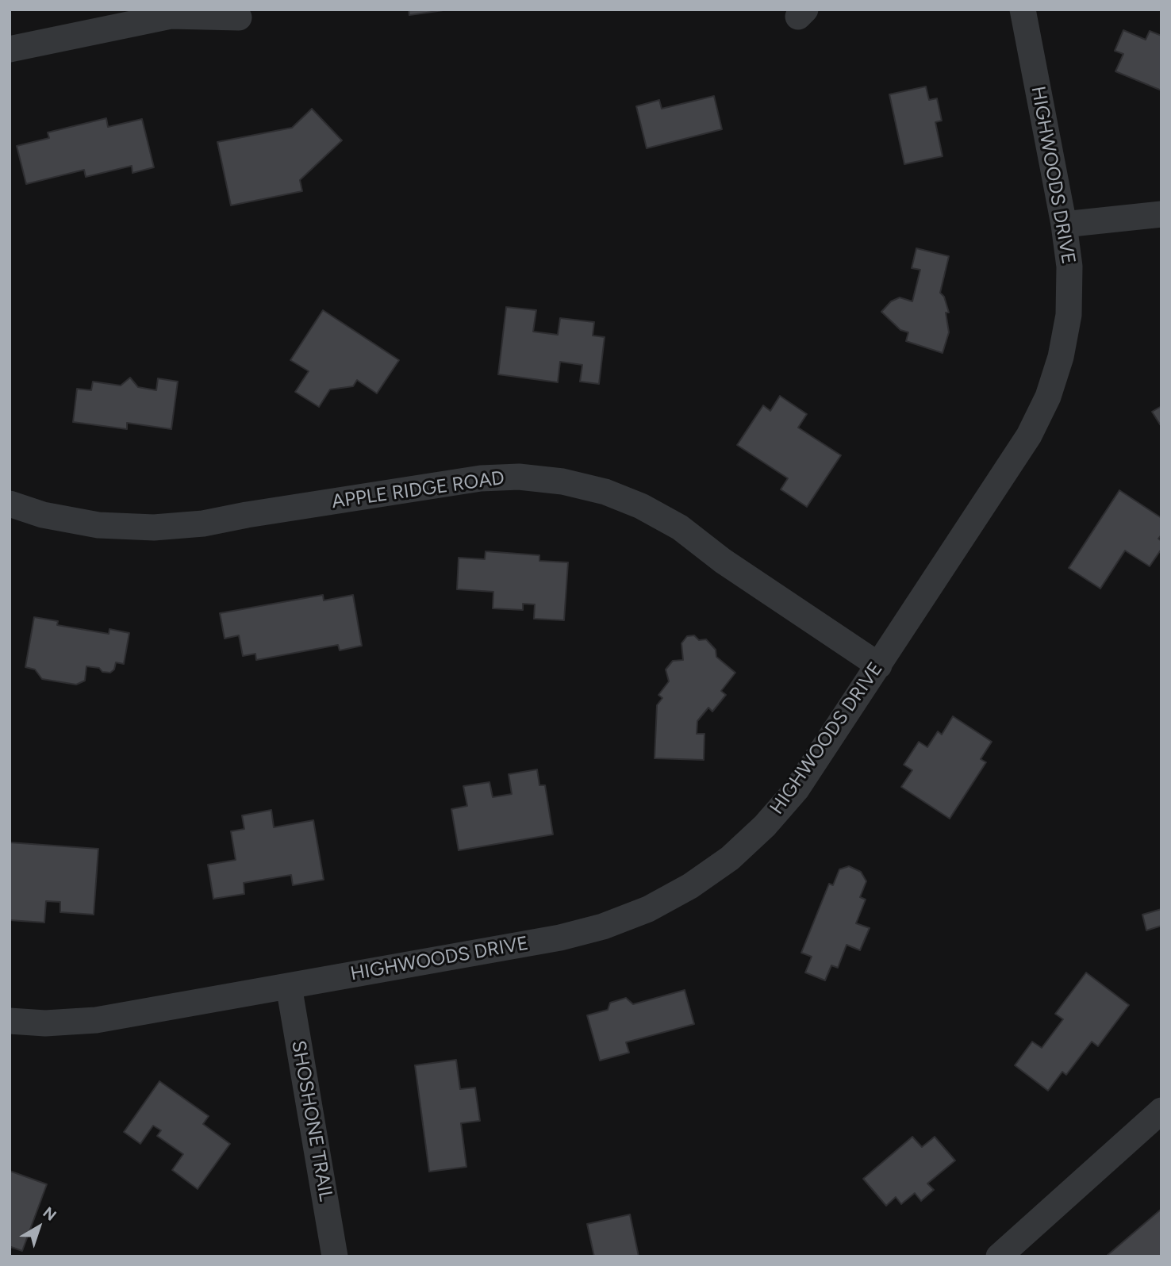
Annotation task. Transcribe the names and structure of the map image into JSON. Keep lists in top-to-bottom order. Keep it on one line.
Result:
{"streets":{"street":["HIGHWOODS DRIVE","APPLE RIDGE ROAD","SHOSHONE TRAIL"]},"crossings":[["HIGHWOODS DRIVE","APPLE RIDGE ROAD"],["HIGHWOODS DRIVE","SHOSHONE TRAIL"]],"north":"top right"}
